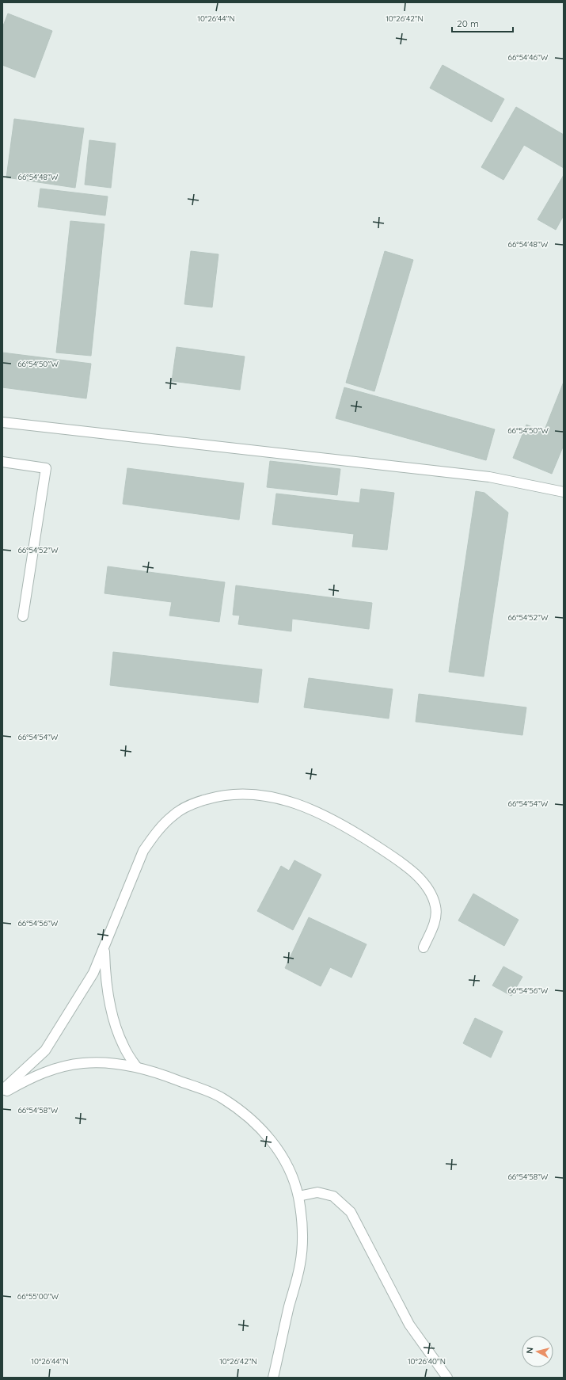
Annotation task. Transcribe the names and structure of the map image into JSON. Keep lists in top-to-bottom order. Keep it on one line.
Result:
{"scale_bar":"20 m","north":"left","coordinates":["10°26'44\"N","10°26'42\"N","66°54'46\"W","66°54'48\"W","66°54'50\"W","66°54'52\"W","66°54'54\"W","66°54'56\"W","66°54'58\"W","66°55'00\"W","10°26'40\"N"]}
